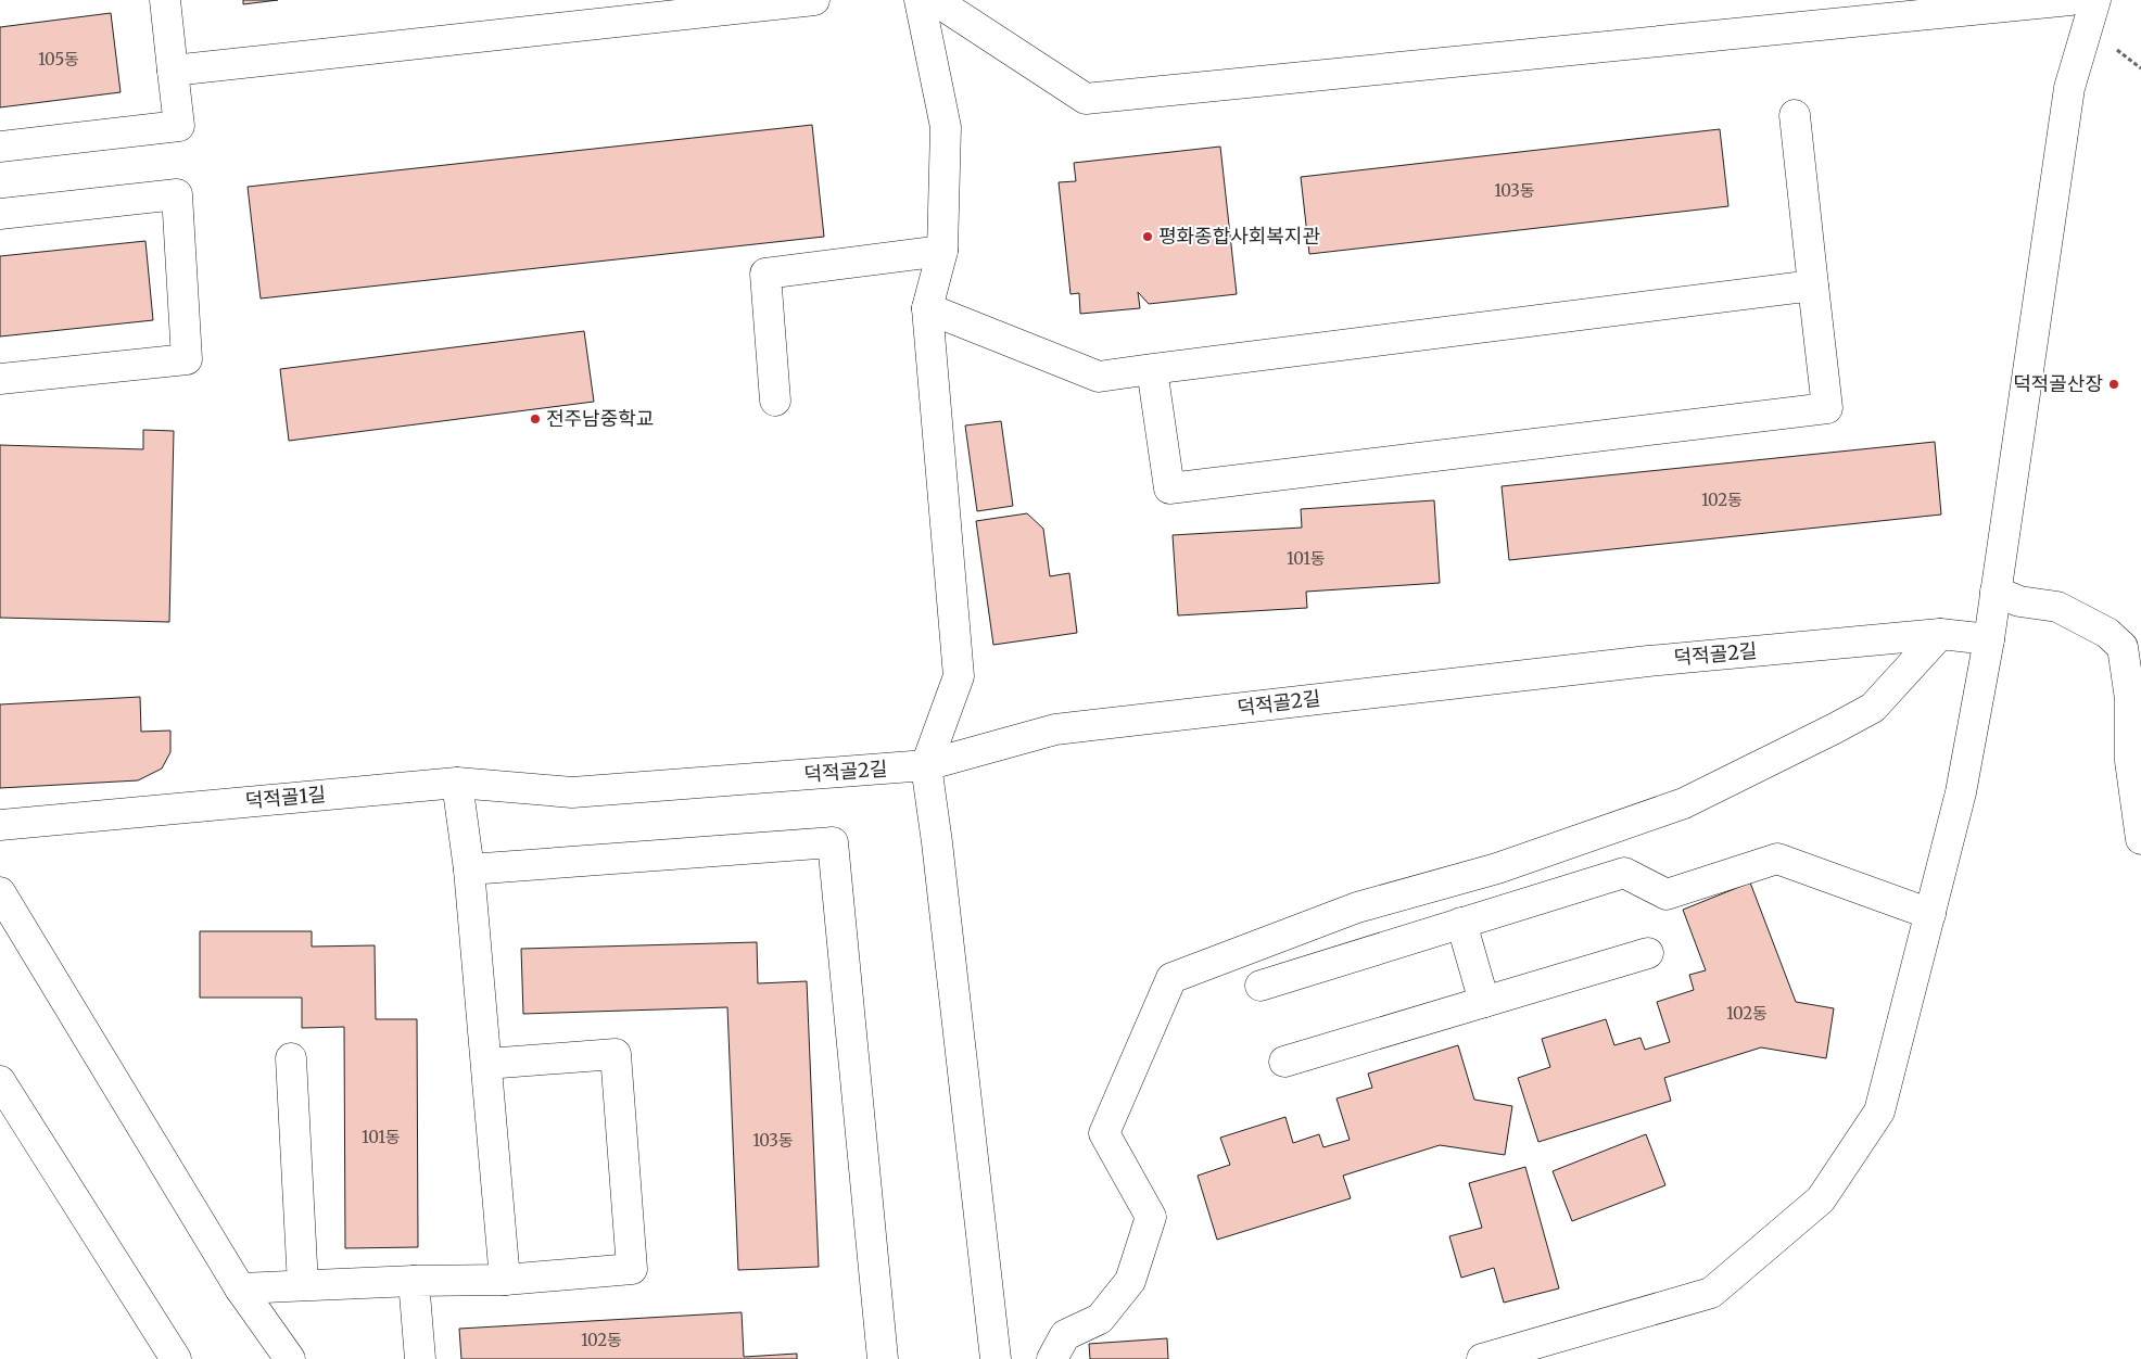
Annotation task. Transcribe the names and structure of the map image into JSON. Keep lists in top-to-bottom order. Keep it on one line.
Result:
{"streets":{"street":["덕적골2길","덕적골1길"]},"crossings":[["덕적골2길","덕적골1길"]],"places":["평화종합사회복지관","덕적골산장","전주남중학교"],"house_numbers":["105동","103동","102동","101동","102동","101동","103동","102동"]}
